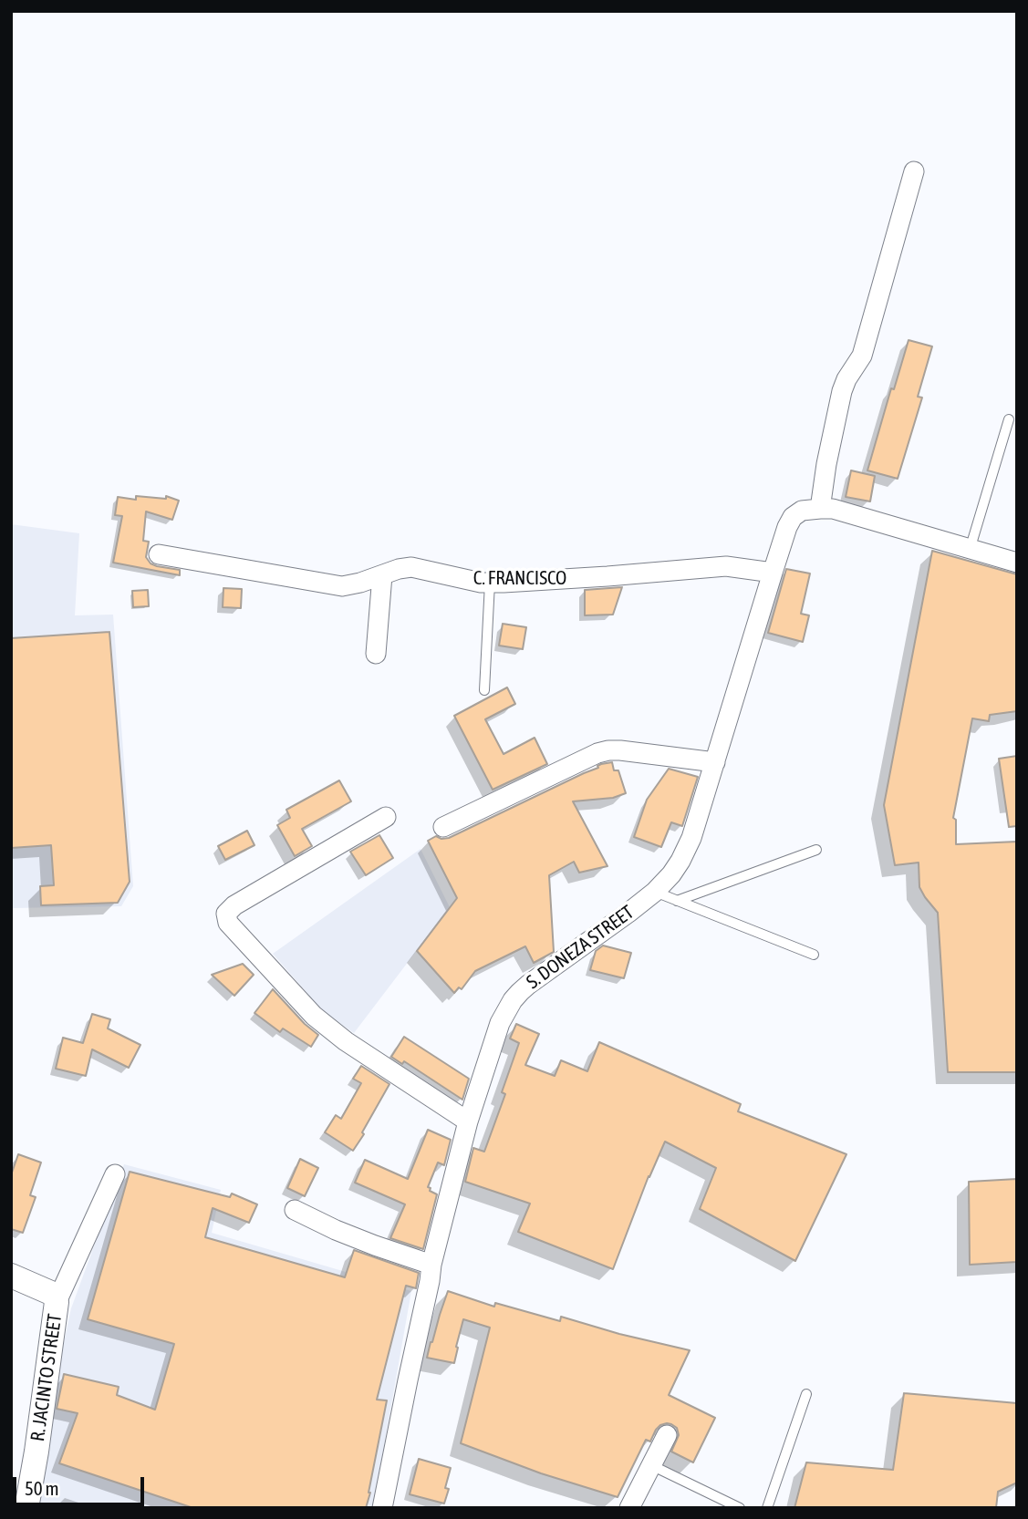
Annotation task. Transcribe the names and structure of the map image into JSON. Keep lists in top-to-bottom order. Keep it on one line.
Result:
{"streets":{"street":["C. FRANCISCO","S. DONEZA STREET","R. JACINTO STREET"]},"crossings":[["C. FRANCISCO","S. DONEZA STREET"]],"scale_bar":"50 m"}
